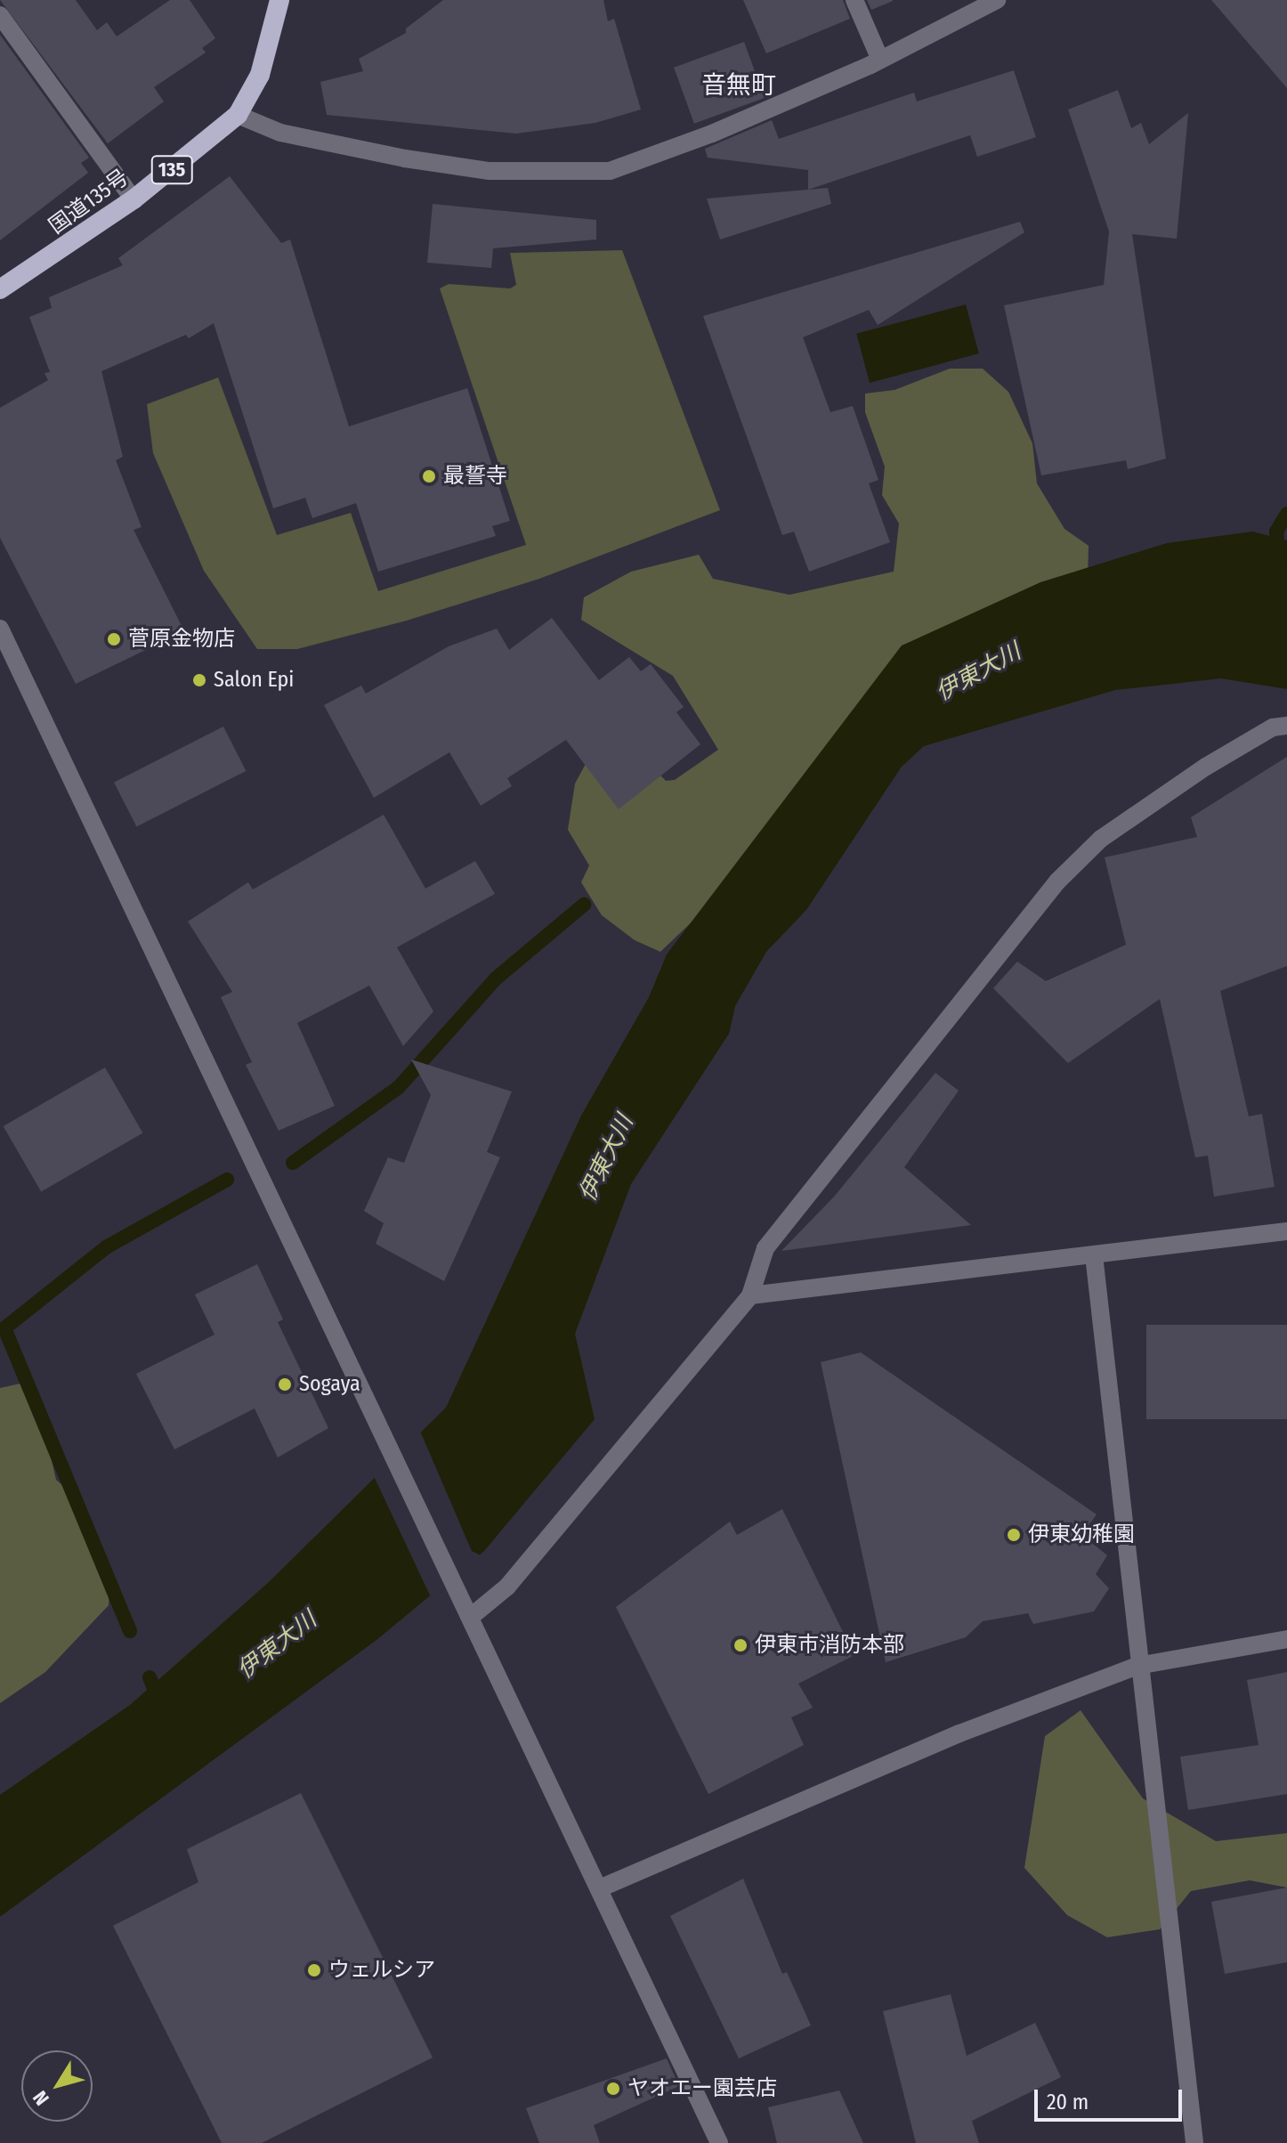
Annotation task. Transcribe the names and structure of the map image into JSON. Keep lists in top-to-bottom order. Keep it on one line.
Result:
{"streets":{"highway":["135","国道135号"]},"districts":["音無町"],"water":["伊東大川"],"places":["最誓寺","菅原金物店","Salon Epi","Sogaya","伊東幼稚園","伊東市消防本部","ウェルシア","ヤオエー園芸店"],"scale_bar":"20 m","north":"bottom left"}
